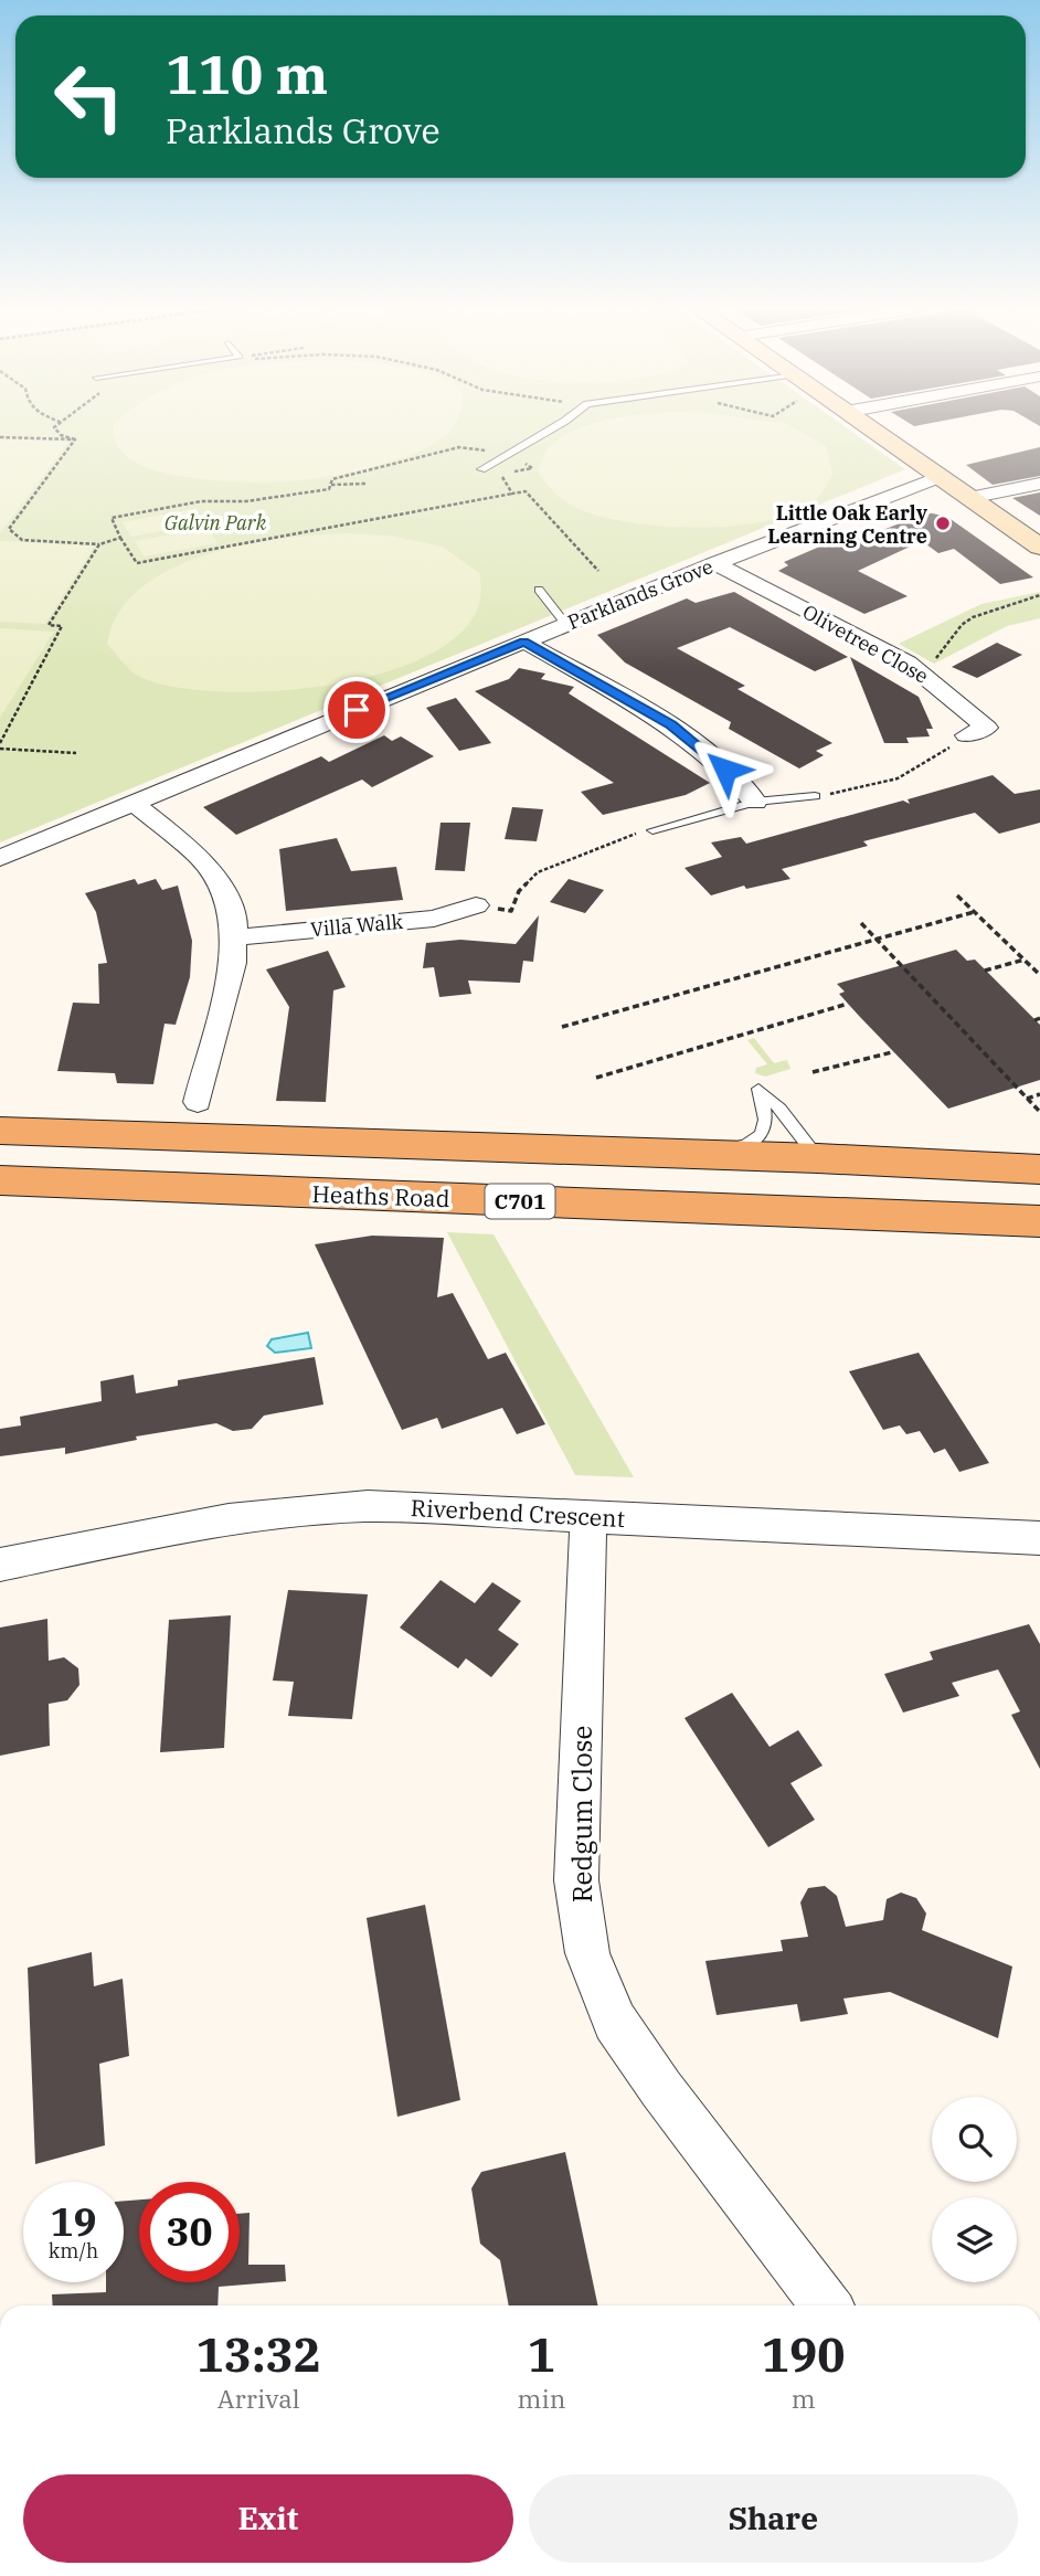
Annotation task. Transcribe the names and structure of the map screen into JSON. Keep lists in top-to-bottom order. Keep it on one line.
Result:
{"streets":{"main road":["Heaths Road","C701"],"street":["Parklands Grove","Olivetree Close","Villa Walk","Riverbend Crescent","Redgum Close"]},"crossings":[["Parklands Grove","Olivetree Close"],["Riverbend Crescent","Redgum Close"]],"parks":["Galvin Park"],"places":["Little Oak Early Learning Centre"],"page":{"turn":["110 m","Parklands Grove"],"speed":"19 km/h","limit":"30","eta":["13:32","Arrival","1","min","190","m"],"buttons":["Exit","Share"]}}
